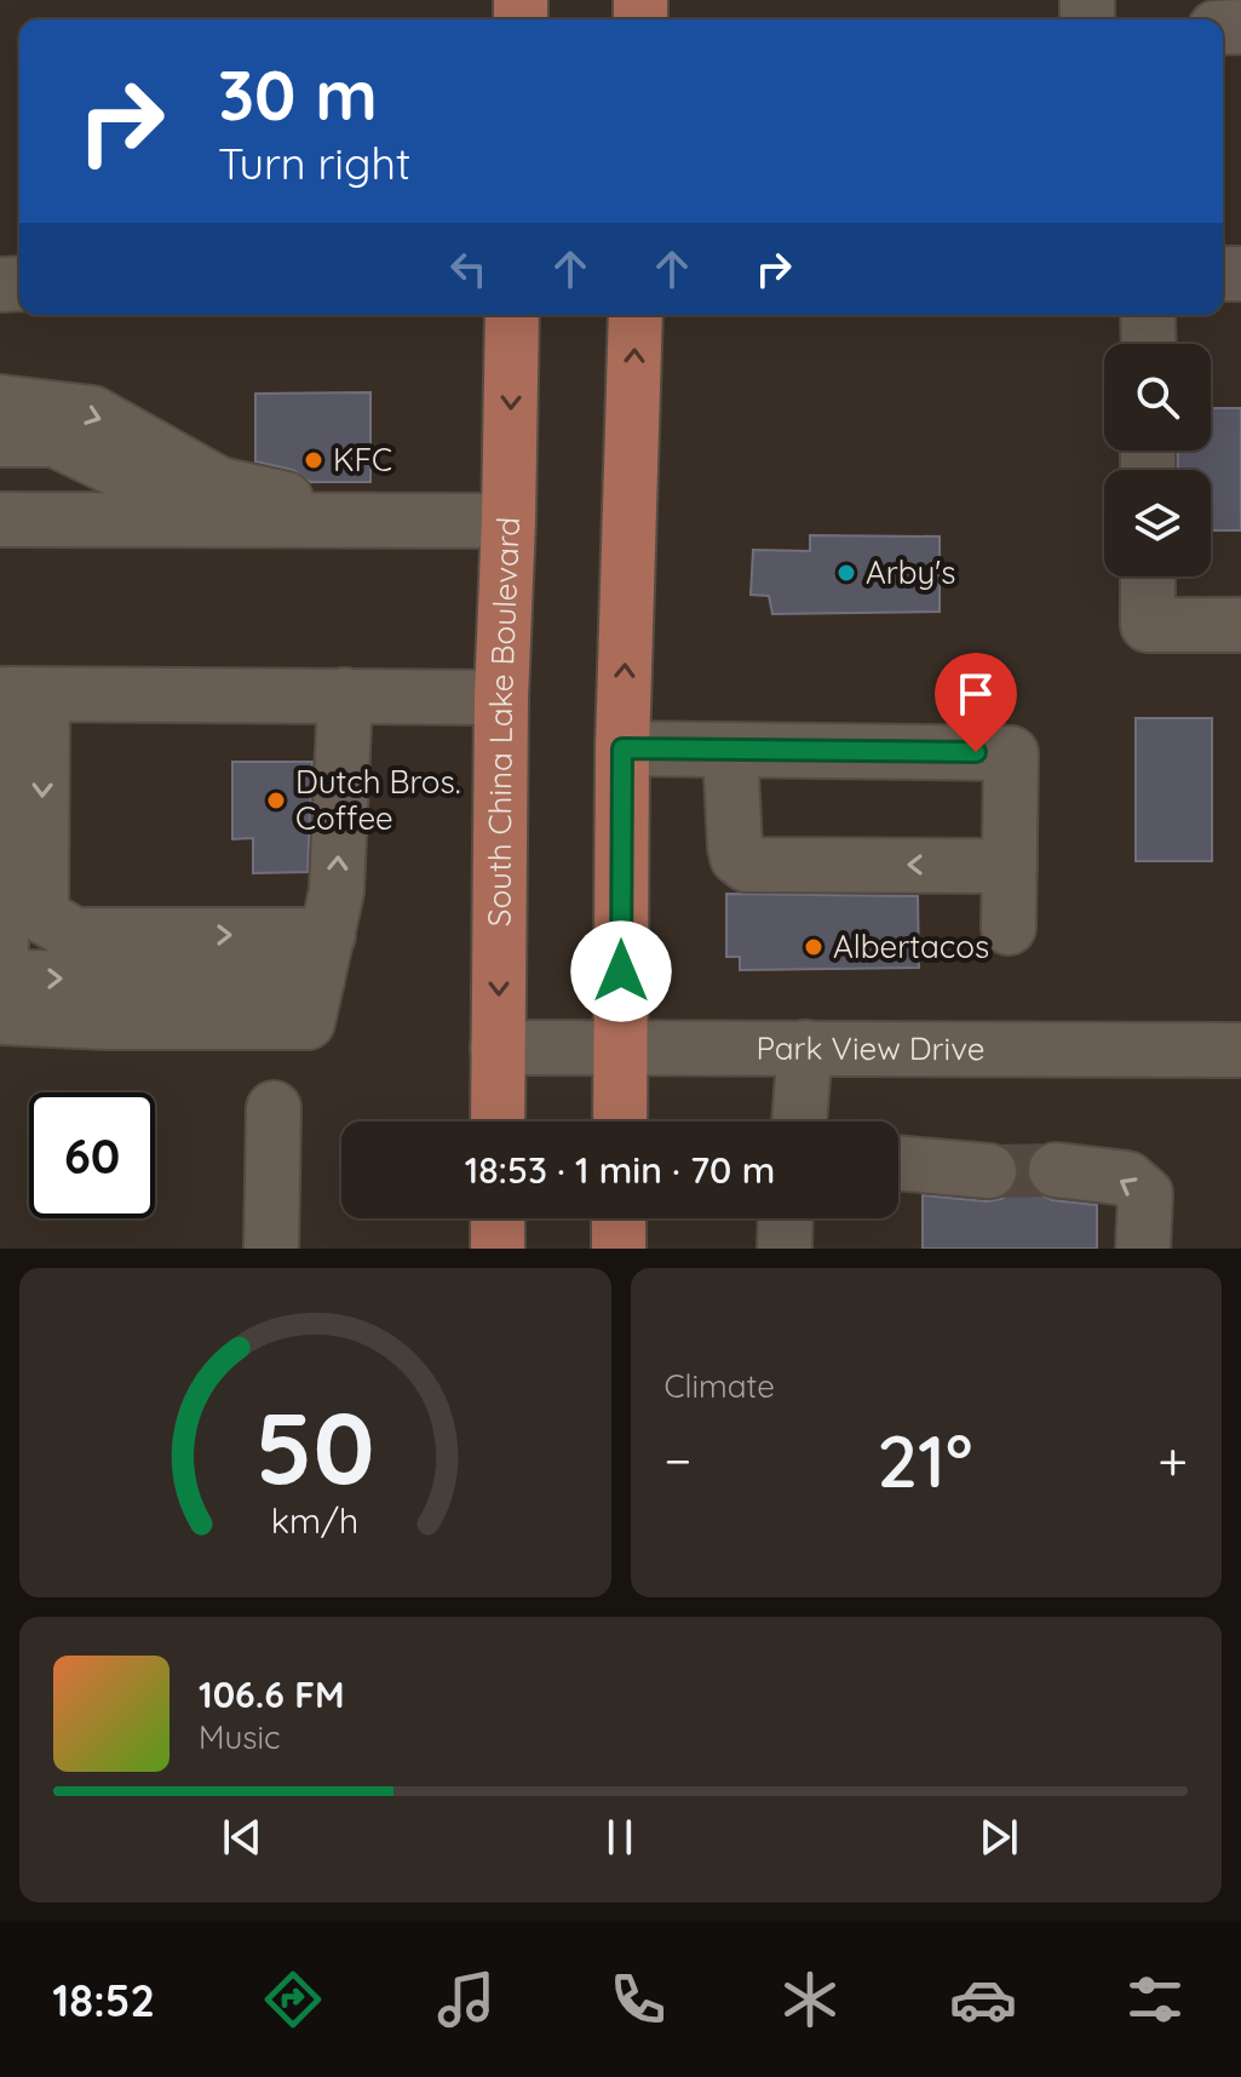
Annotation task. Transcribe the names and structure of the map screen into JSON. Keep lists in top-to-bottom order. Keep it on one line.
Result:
{"streets":{"main road":["South China Lake Boulevard"],"street":["Park View Drive"]},"crossings":[["South China Lake Boulevard","Park View Drive"]],"places":["KFC","Arby's","Dutch Bros. Coffee","Albertacos"],"page":{"turn":["30 m","Turn right"],"limit":"60","trip":"18:53 · 1 min · 70 m","tile":"Climate","heat":["−","21°","+"],"song":["106.6 FM","Music"],"tabs":"18:52","gauge":["50","km/h"]}}
